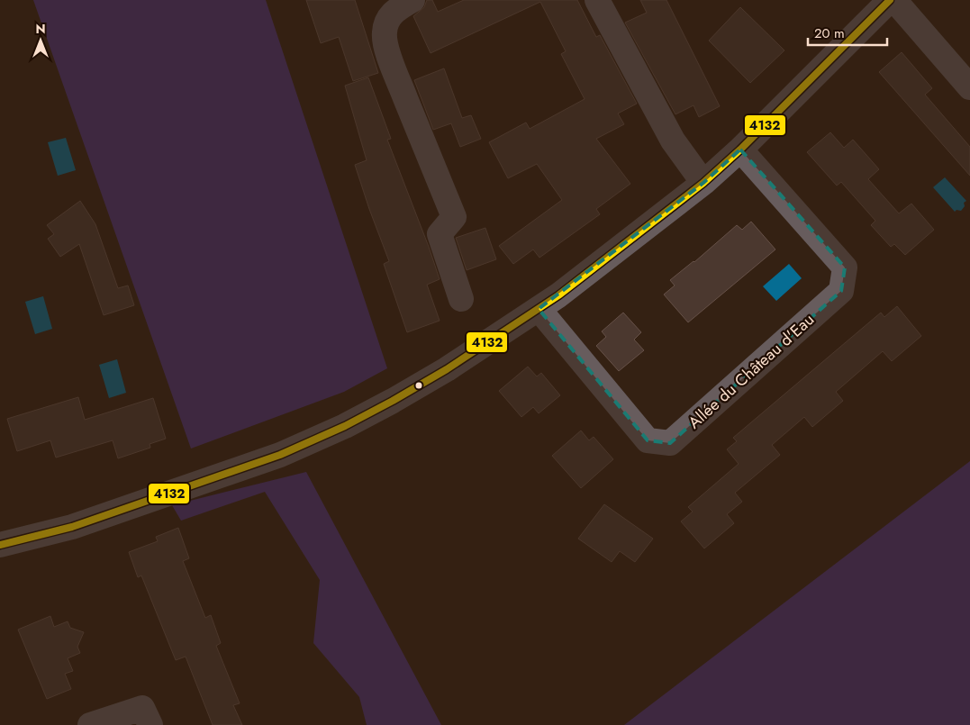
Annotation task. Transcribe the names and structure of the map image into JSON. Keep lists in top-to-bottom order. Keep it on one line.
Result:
{"streets":{"street":["Allée du Château d'Eau"]},"lines":["transit line 4132"],"scale_bar":"20 m","north":"top"}
